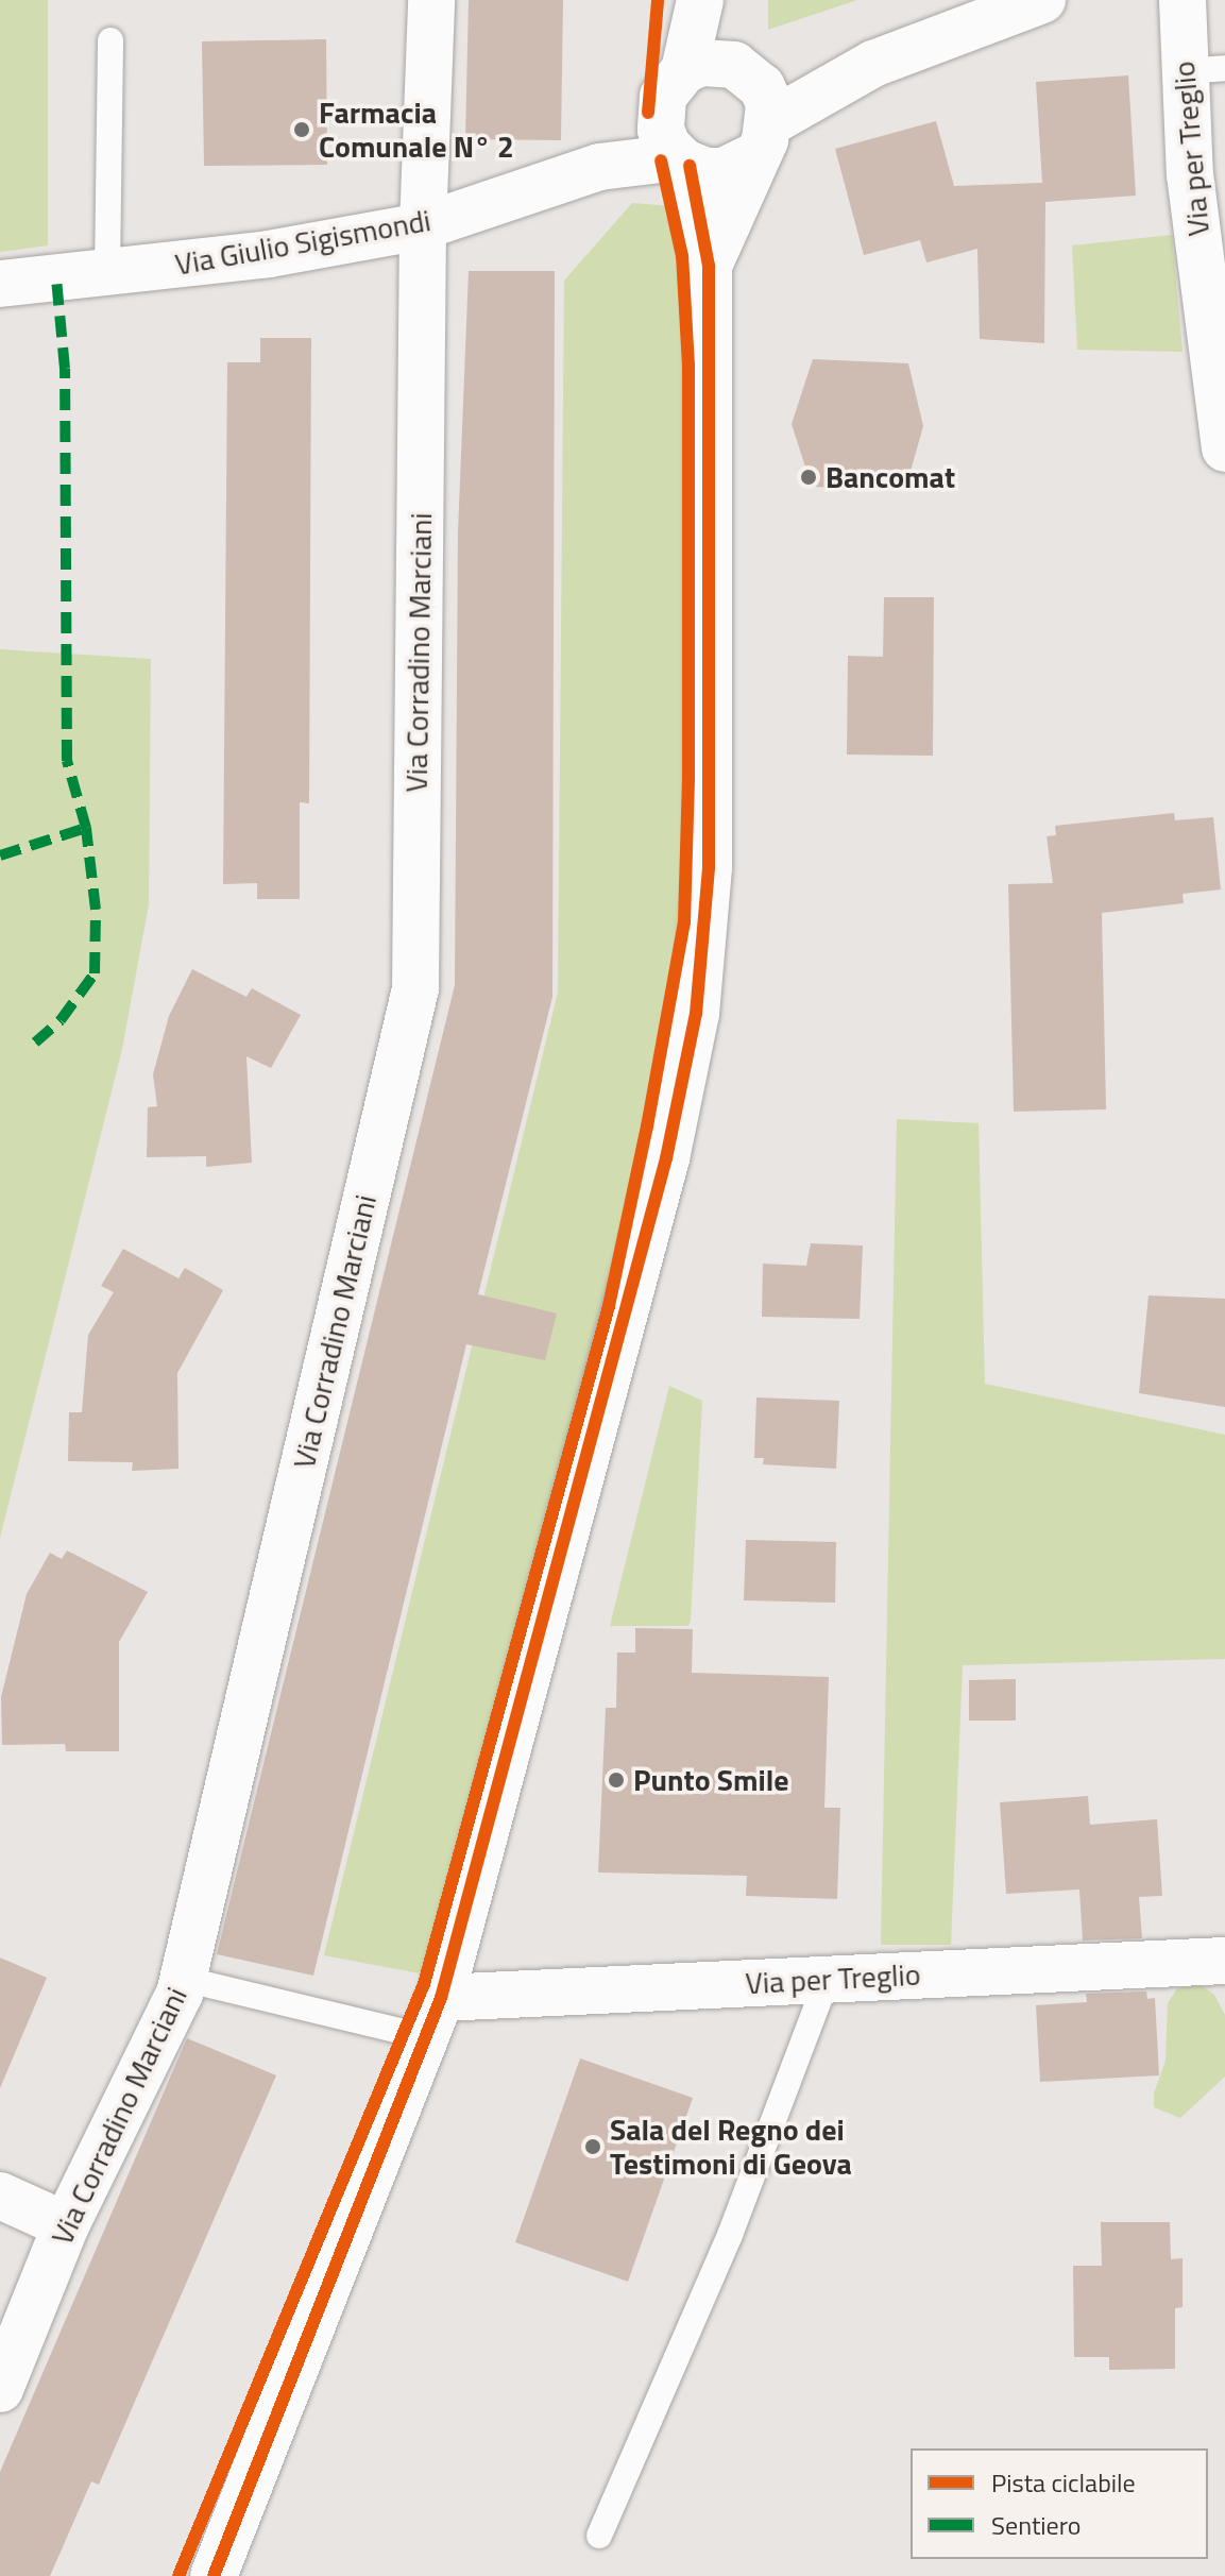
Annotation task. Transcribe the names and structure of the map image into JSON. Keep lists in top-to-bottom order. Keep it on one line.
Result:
{"streets":{"street":["Via per Treglio","Via Giulio Sigismondi","Via Corradino Marciani"]},"crossings":[["Via Giulio Sigismondi","Via Corradino Marciani"]],"places":["Farmacia Comunale N° 2","Bancomat","Punto Smile","Sala del Regno dei Testimoni di Geova"],"legend":["Pista ciclabile","Sentiero"]}
